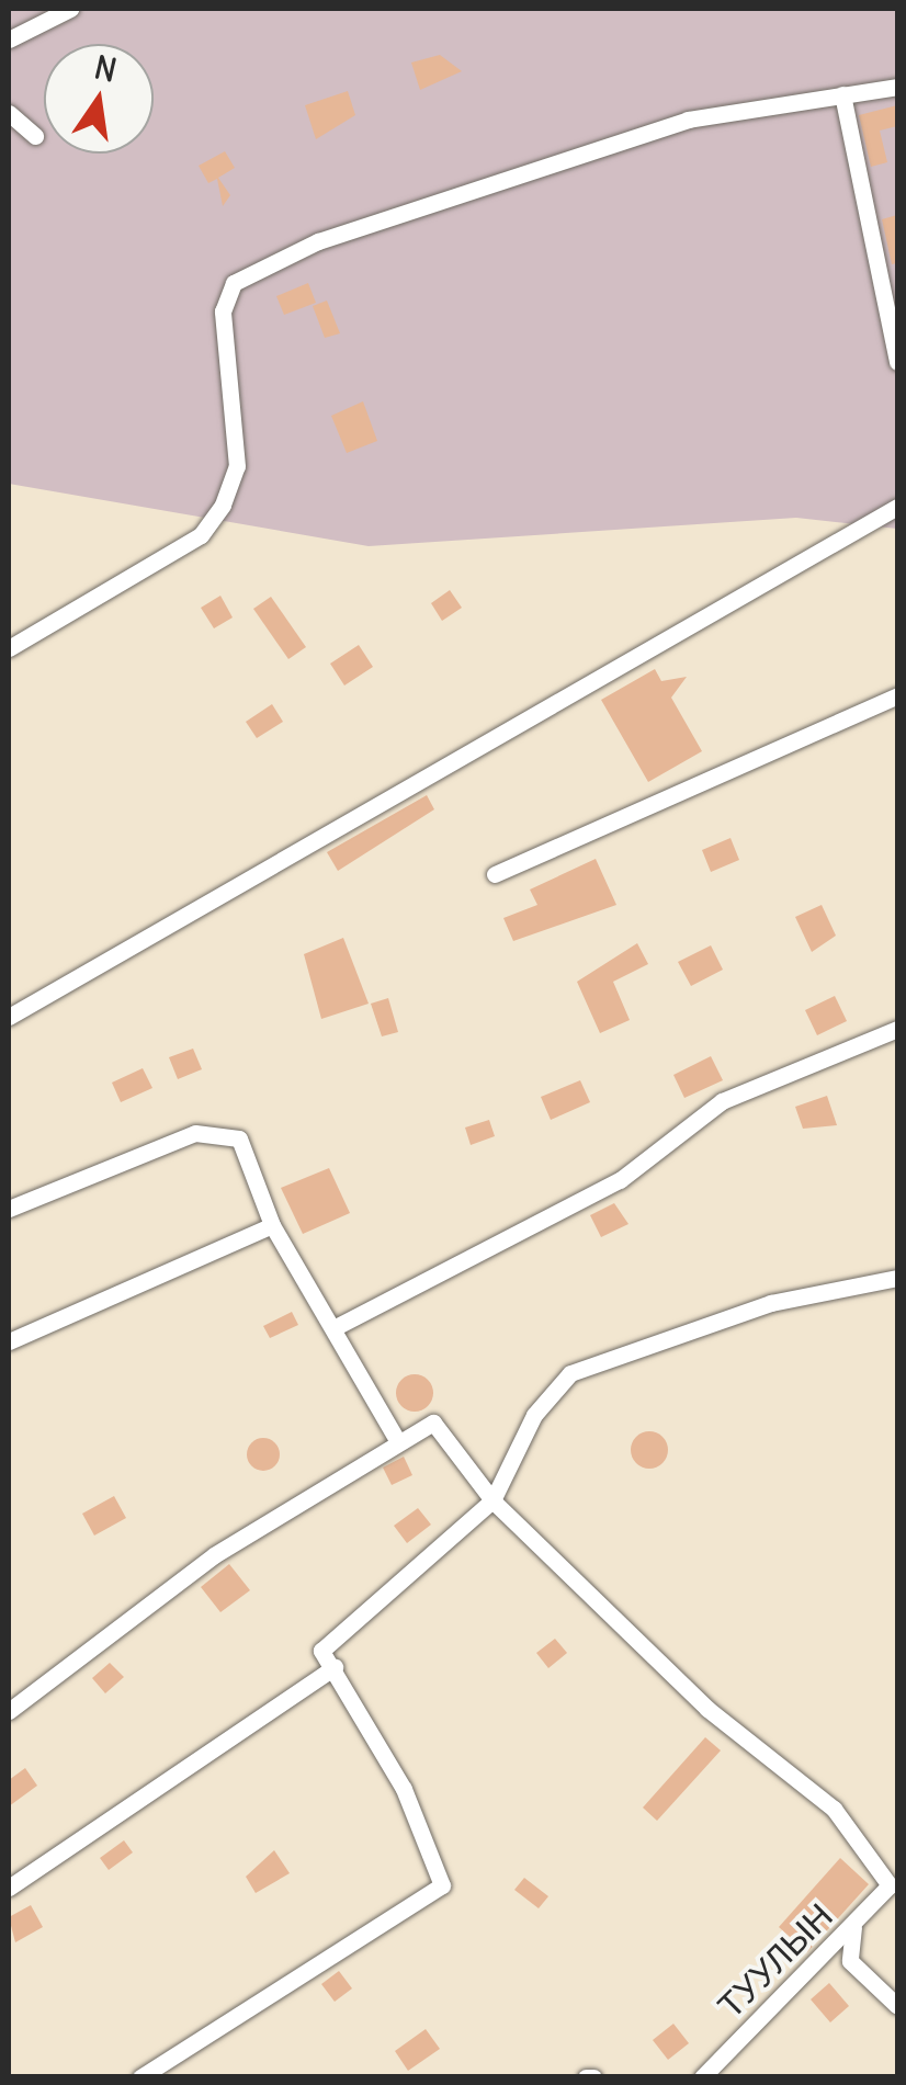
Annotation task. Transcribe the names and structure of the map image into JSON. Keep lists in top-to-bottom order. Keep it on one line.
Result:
{"streets":{"street":["ТУУЛЫН"]},"north":"top"}
